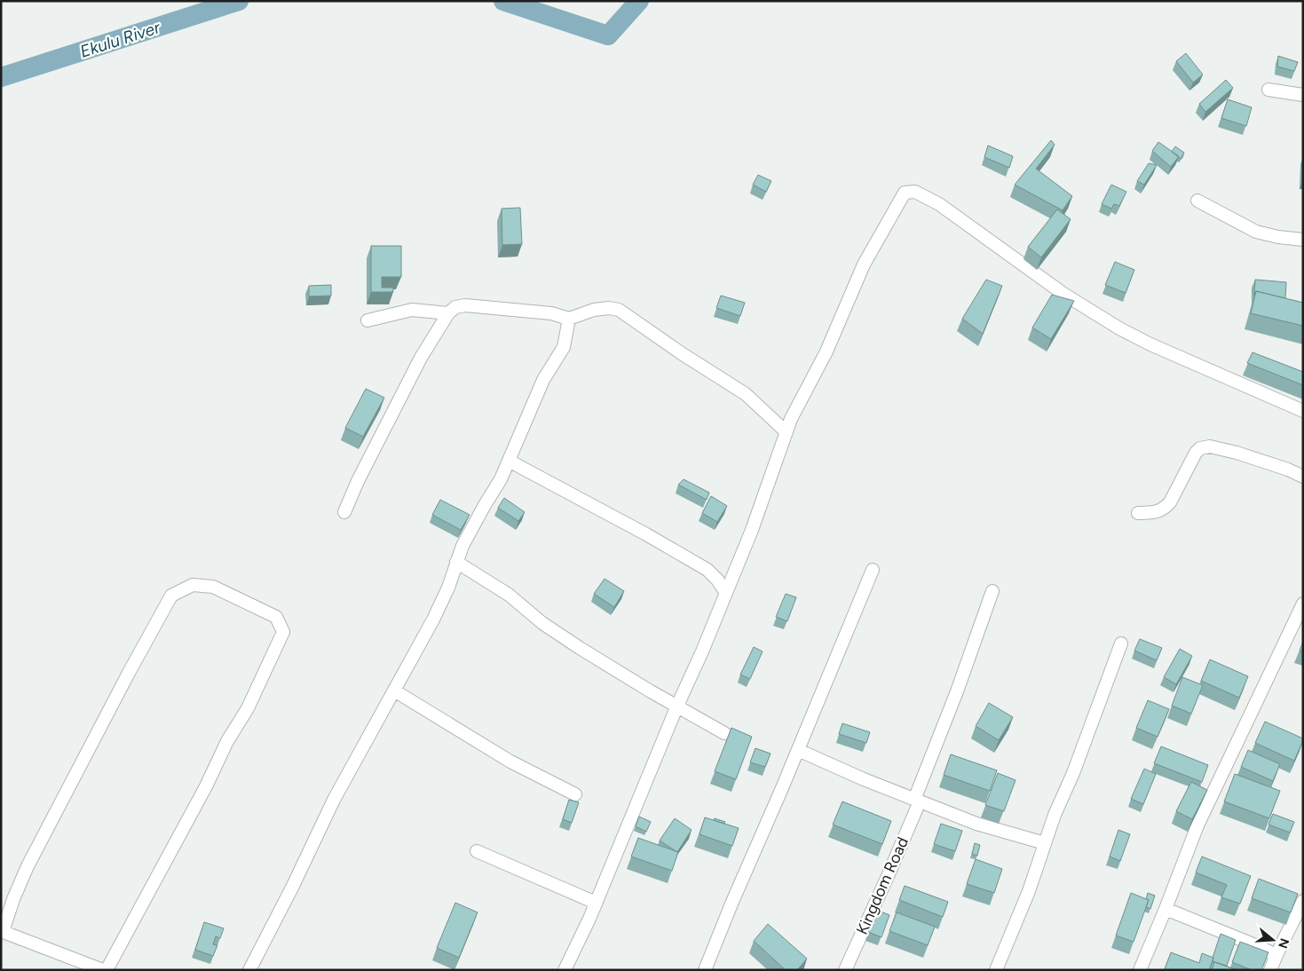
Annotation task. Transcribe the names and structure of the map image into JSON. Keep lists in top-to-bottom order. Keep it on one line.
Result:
{"streets":{"street":["Kingdom Road"]},"water":["Ekulu River"],"north":"right"}
